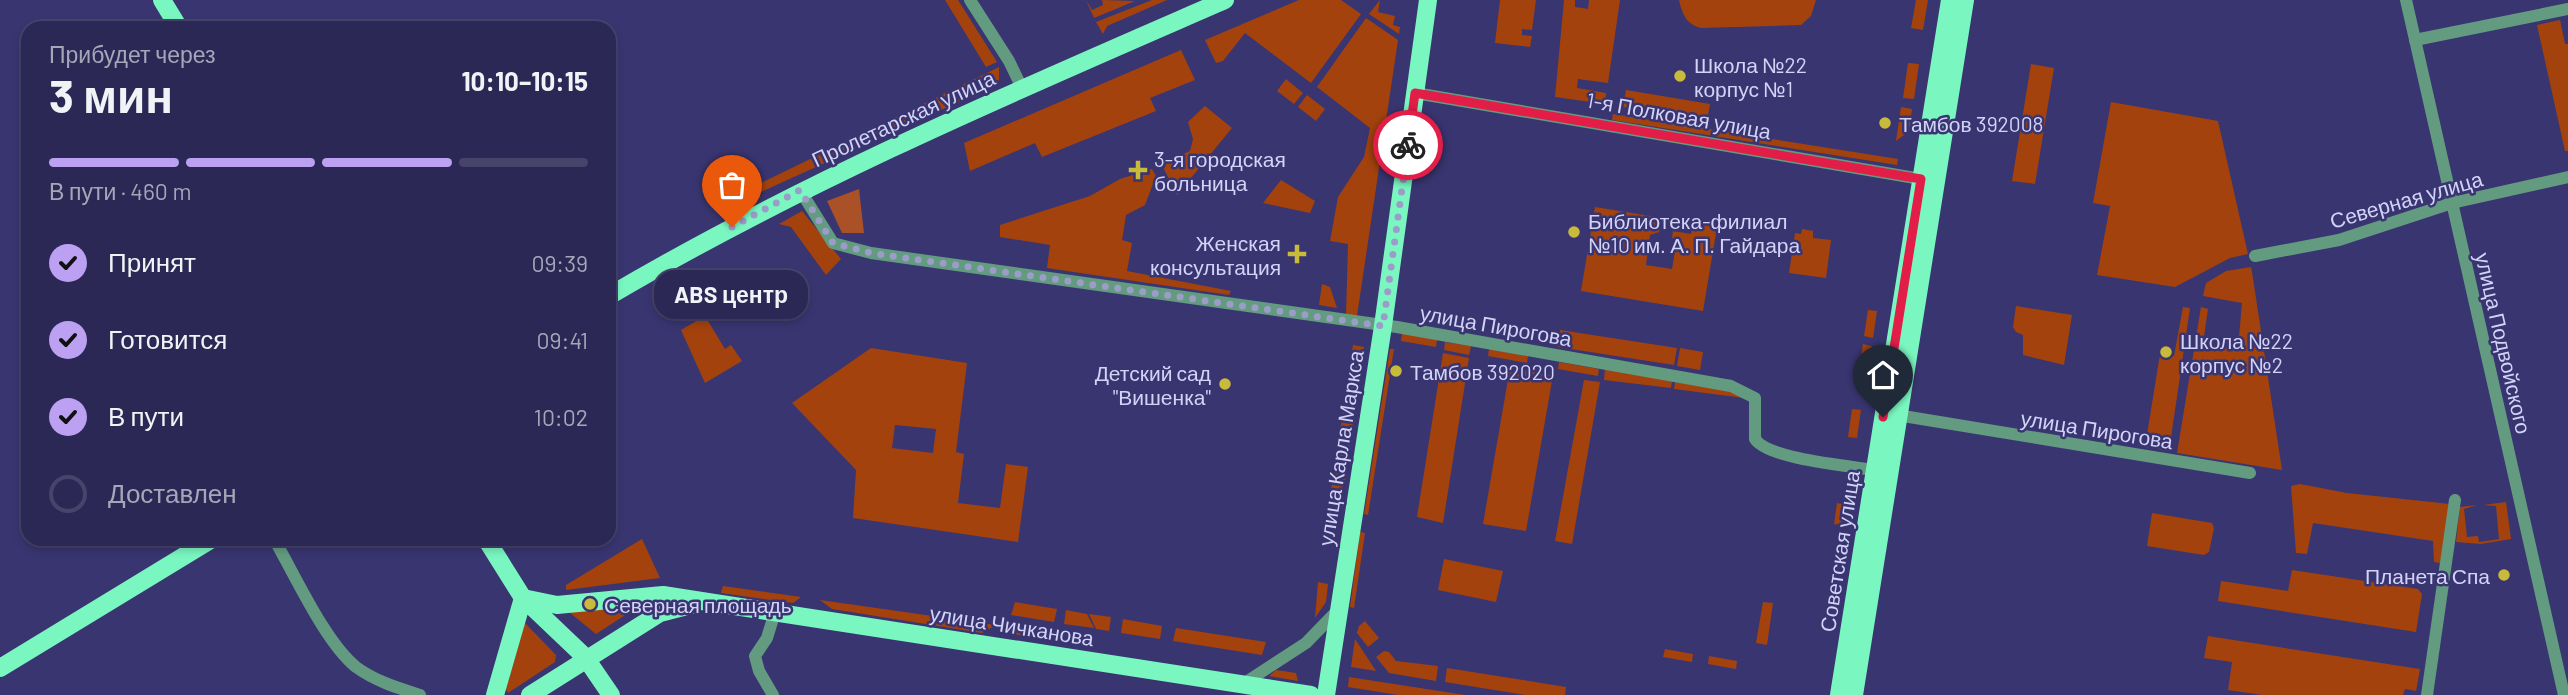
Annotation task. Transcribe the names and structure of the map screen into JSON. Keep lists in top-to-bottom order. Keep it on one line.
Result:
{"streets":{"main road":["Пролетарская улица","улица Карла Маркса","Советская улица","улица Чичканова"],"street":["1-я Полковая улица","Северная улица","улица Пирогова","улица Подвойского"]},"crossings":[["1-я Полковая улица","улица Карла Маркса"],["1-я Полковая улица","Советская улица"],["Пролетарская улица","улица Пирогова"],["Северная улица","улица Подвойского"],["улица Пирогова","улица Карла Маркса"],["улица Пирогова","Советская улица"]],"places":{"other":["Школа №22 корпус №1","Тамбов 392008","ABS центр","Библиотека-филиал №10 им. А. П. Гайдара","Школа №22 корпус №2","Тамбов 392020","Детский сад \"Вишенка\"","Планета Спа","Северная площадь"],"health":["3-я городская больница","Женская консультация"]},"page":{"heading":["3 мин","Прибудет через","10:10–10:15"],"bar":"В пути · 460 m","list":[["Принят","09:39"],["Готовится","09:41"],["В пути","10:02"],"Доставлен"],"bubble":"ABS центр"}}
